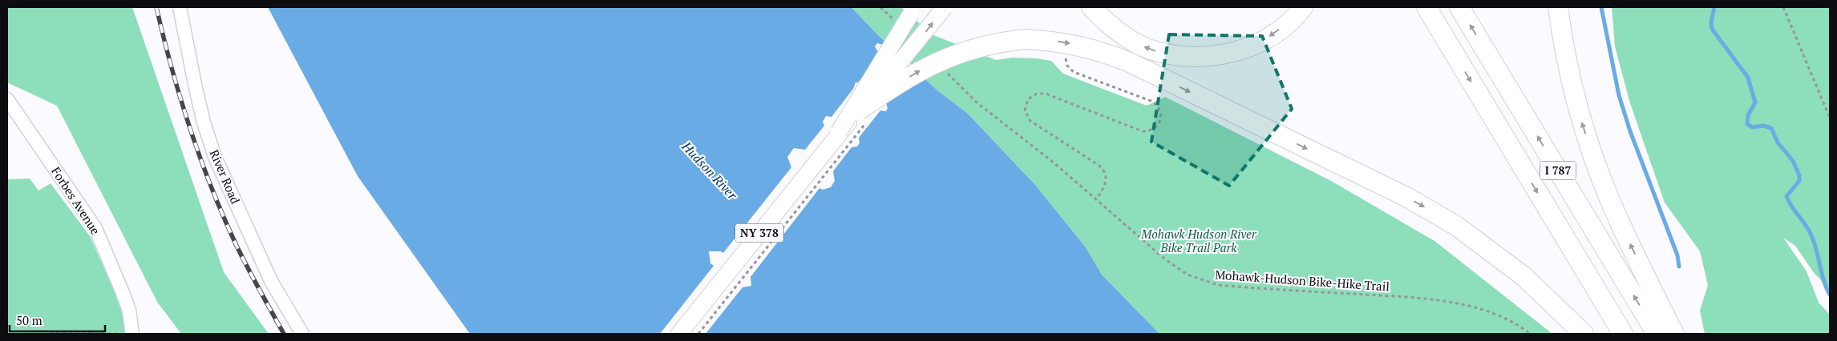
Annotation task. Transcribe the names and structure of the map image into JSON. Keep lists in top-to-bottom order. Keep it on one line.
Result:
{"streets":{"highway":["I 787"],"main road":["NY 378"],"street":["River Road","Forbes Avenue"],"path":["Mohawk-Hudson Bike-Hike Trail"]},"water":["Hudson River"],"parks":["Mohawk Hudson River Bike Trail Park"],"scale_bar":"50 m"}
